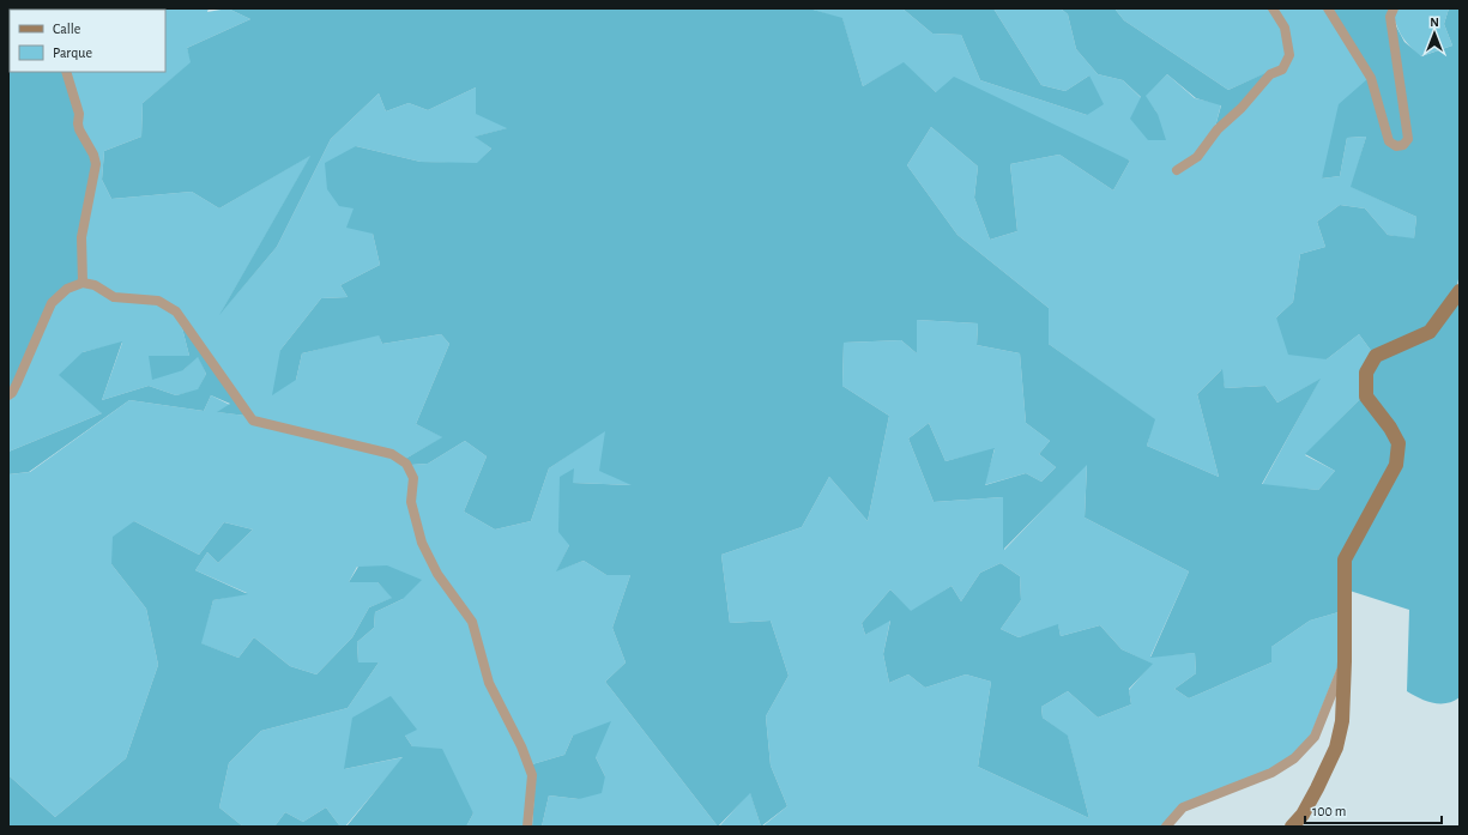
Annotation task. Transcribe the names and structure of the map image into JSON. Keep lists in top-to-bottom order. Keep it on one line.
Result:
{"legend":["Calle","Parque"],"scale_bar":"100 m","north":"top"}
